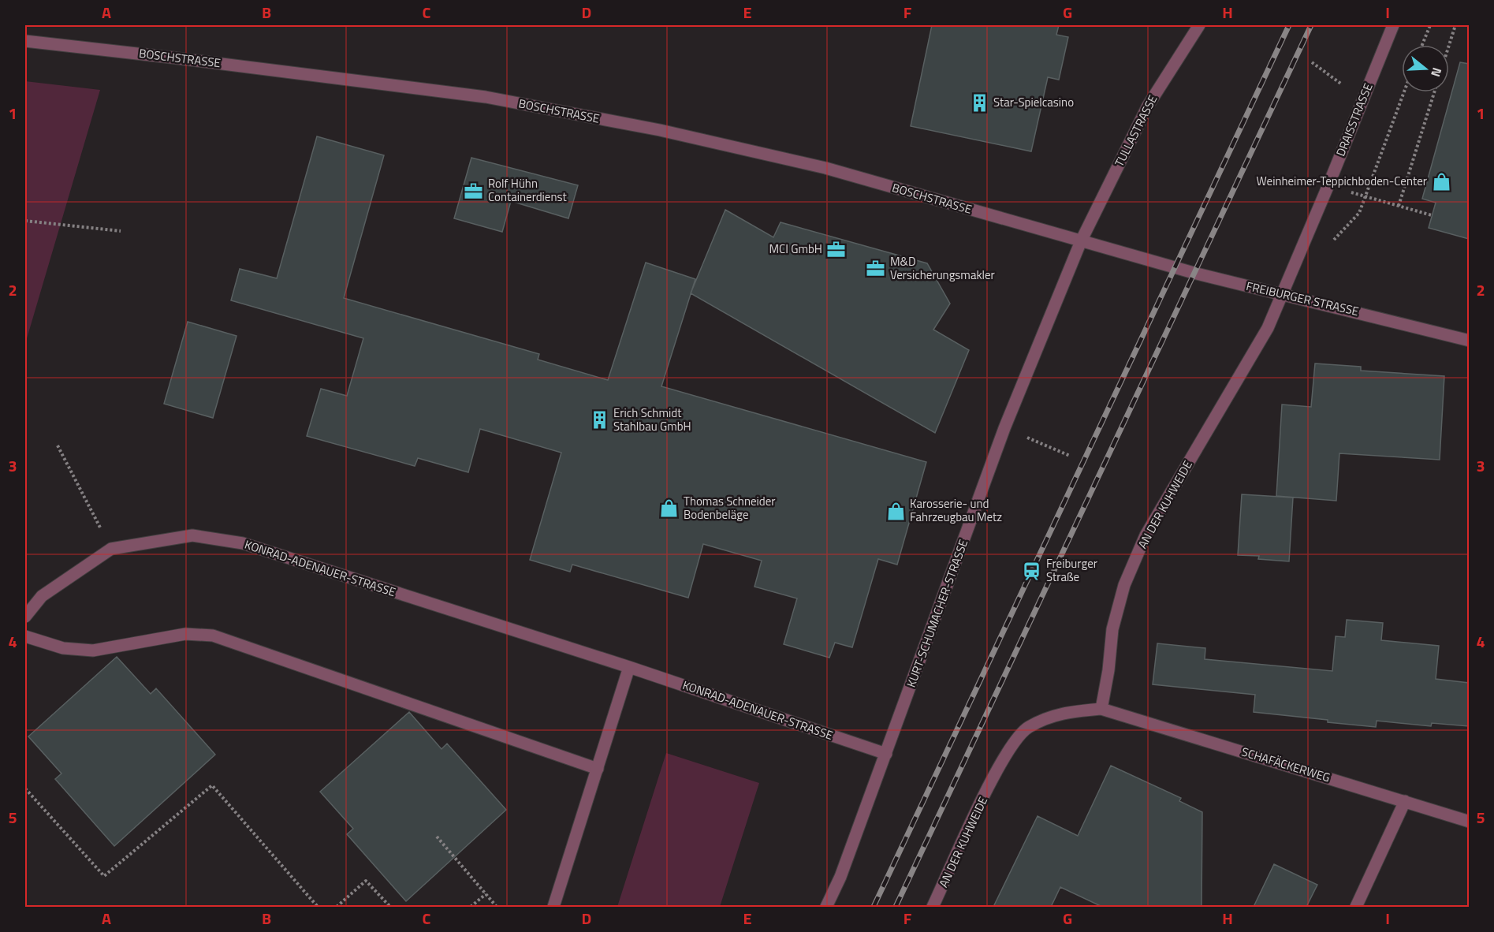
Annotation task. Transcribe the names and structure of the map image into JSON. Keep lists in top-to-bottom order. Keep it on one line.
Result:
{"streets":{"street":["BOSCHSTRASSE","DRAISSTRASSE","TULLASTRASSE","FREIBURGER STRASSE","AN DER KUHWEIDE","KONRAD-ADENAUER-STRASSE","KURT-SCHUMACHER-STRASSE","SCHAFÄCKERWEG"]},"crossings":[["BOSCHSTRASSE","TULLASTRASSE"],["BOSCHSTRASSE","FREIBURGER STRASSE"],["BOSCHSTRASSE","KURT-SCHUMACHER-STRASSE"],["DRAISSTRASSE","FREIBURGER STRASSE"],["DRAISSTRASSE","AN DER KUHWEIDE"],["TULLASTRASSE","FREIBURGER STRASSE"],["TULLASTRASSE","KURT-SCHUMACHER-STRASSE"],["FREIBURGER STRASSE","AN DER KUHWEIDE"],["FREIBURGER STRASSE","KURT-SCHUMACHER-STRASSE"],["AN DER KUHWEIDE","SCHAFÄCKERWEG"],["KONRAD-ADENAUER-STRASSE","KURT-SCHUMACHER-STRASSE"]],"places":{"building":["Star-Spielcasino","Erich Schmidt Stahlbau GmbH"],"shop":["Weinheimer-Teppichboden-Center","Thomas Schneider Bodenbeläge","Karosserie- und Fahrzeugbau Metz"],"office":["Rolf Hühn Containerdienst","MCI GmbH","M&D Versicherungsmakler"],"station":["Freiburger Straße"]},"north":"right","grid":{"columns":["A","B","C","D","E","F","G","H","I"],"rows":["1","2","3","4","5"]}}
